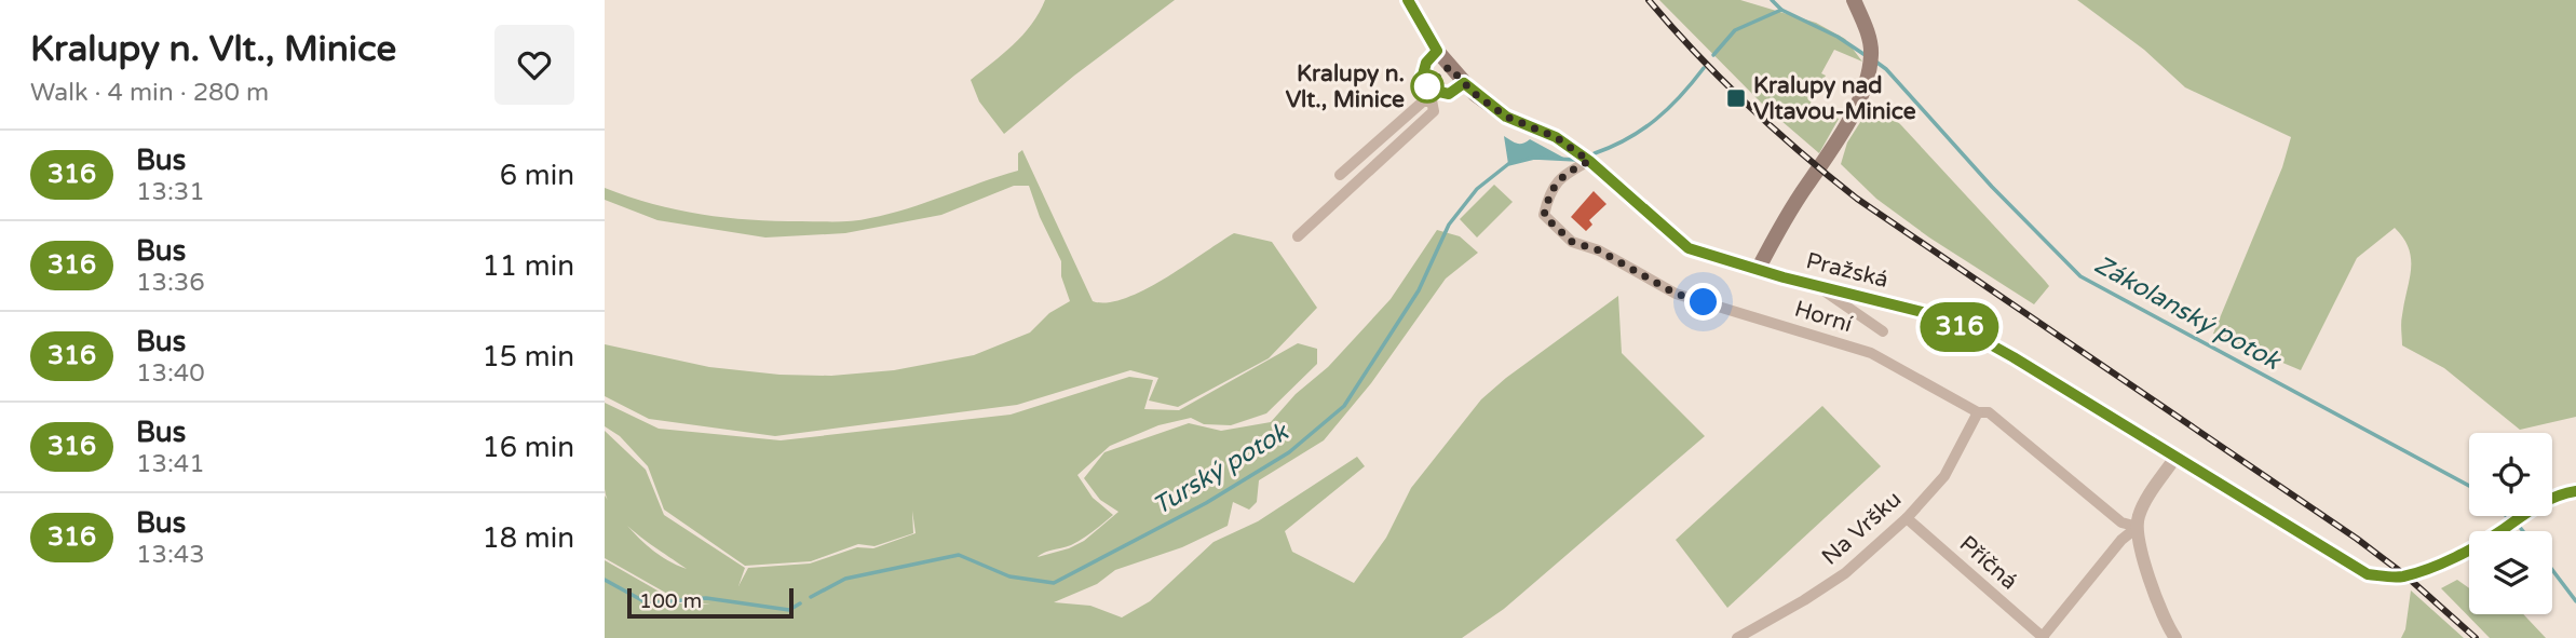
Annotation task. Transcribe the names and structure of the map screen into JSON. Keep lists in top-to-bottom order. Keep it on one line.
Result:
{"streets":{"main road":["Pražská"],"street":["Horní","Na Vršku","Příčná"]},"crossings":[["Pražská","Horní"],["Horní","Na Vršku"],["Na Vršku","Příčná"]],"water":["Zákolanský potok","Turský potok"],"places":{"other":["Kralupy n. Vlt., Minice"],"transit":["Kralupy nad Vltavou-Minice"]},"lines":["bus line 316"],"scale_bar":"100 m","page":{"heading":["Kralupy n. Vlt., Minice","Walk · 4 min · 280 m"],"on_map":"316","list":[{"mark":"316","name":"Bus","note":"13:31","value":"6 min"},{"mark":"316","name":"Bus","note":"13:36","value":"11 min"},{"mark":"316","name":"Bus","note":"13:40","value":"15 min"},{"mark":"316","name":"Bus","note":"13:41","value":"16 min"},{"mark":"316","name":"Bus","note":"13:43","value":"18 min"}],"scale":"100 m"}}
